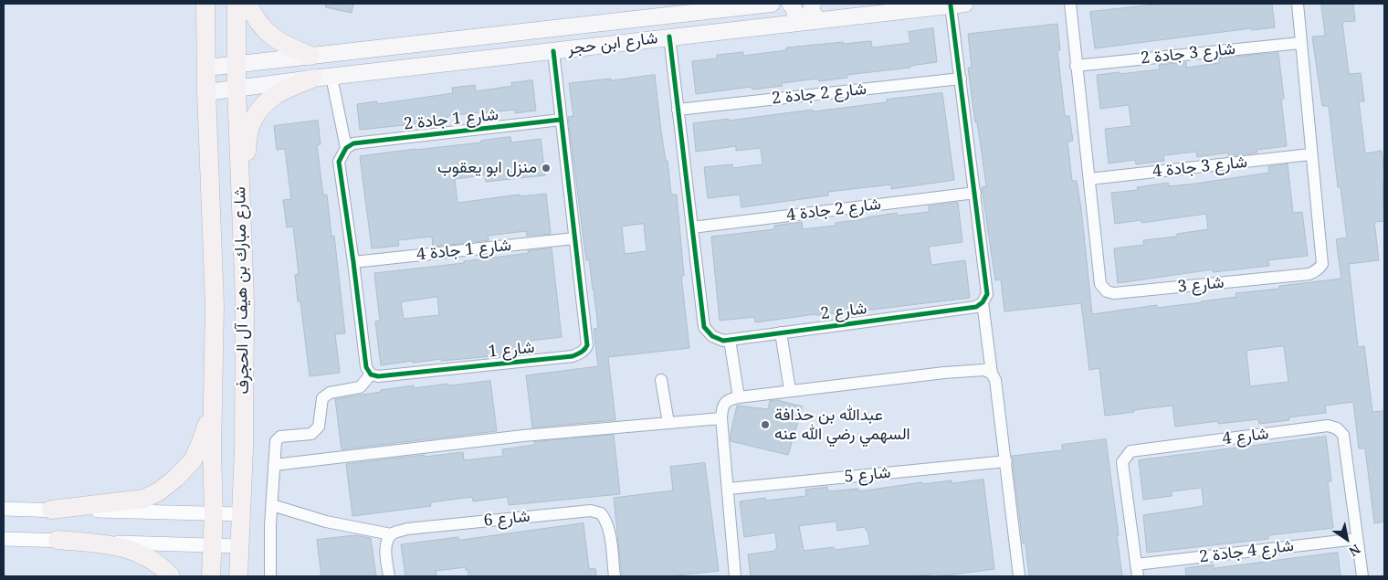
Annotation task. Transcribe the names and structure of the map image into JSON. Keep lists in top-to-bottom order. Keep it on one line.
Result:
{"streets":{"main road":["شارع ابن حجر","شارع مبارك بن هيف آل الحجرف"],"street":["شارع 3 جادة 2","شارع 2 جادة 2","شارع 1 جادة 2","شارع 3 جادة 4","شارع 2 جادة 4","شارع 1 جادة 4","شارع 3","شارع 2","شارع 1","شارع 4","شارع 5","شارع 6","شارع 4 جادة 2"]},"crossings":[["شارع ابن حجر","شارع مبارك بن هيف آل الحجرف"],["شارع ابن حجر","شارع 2"],["شارع ابن حجر","شارع 1"],["شارع 3 جادة 2","شارع 3"],["شارع 2 جادة 2","شارع 2"],["شارع 1 جادة 2","شارع 1"],["شارع 3 جادة 4","شارع 3"],["شارع 2 جادة 4","شارع 2"],["شارع 1 جادة 4","شارع 1"],["شارع 4","شارع 4 جادة 2"]],"places":["منزل ابو يعقوب","عبدالله بن حذافة السهمي رضي الله عنه"],"north":"bottom right"}
